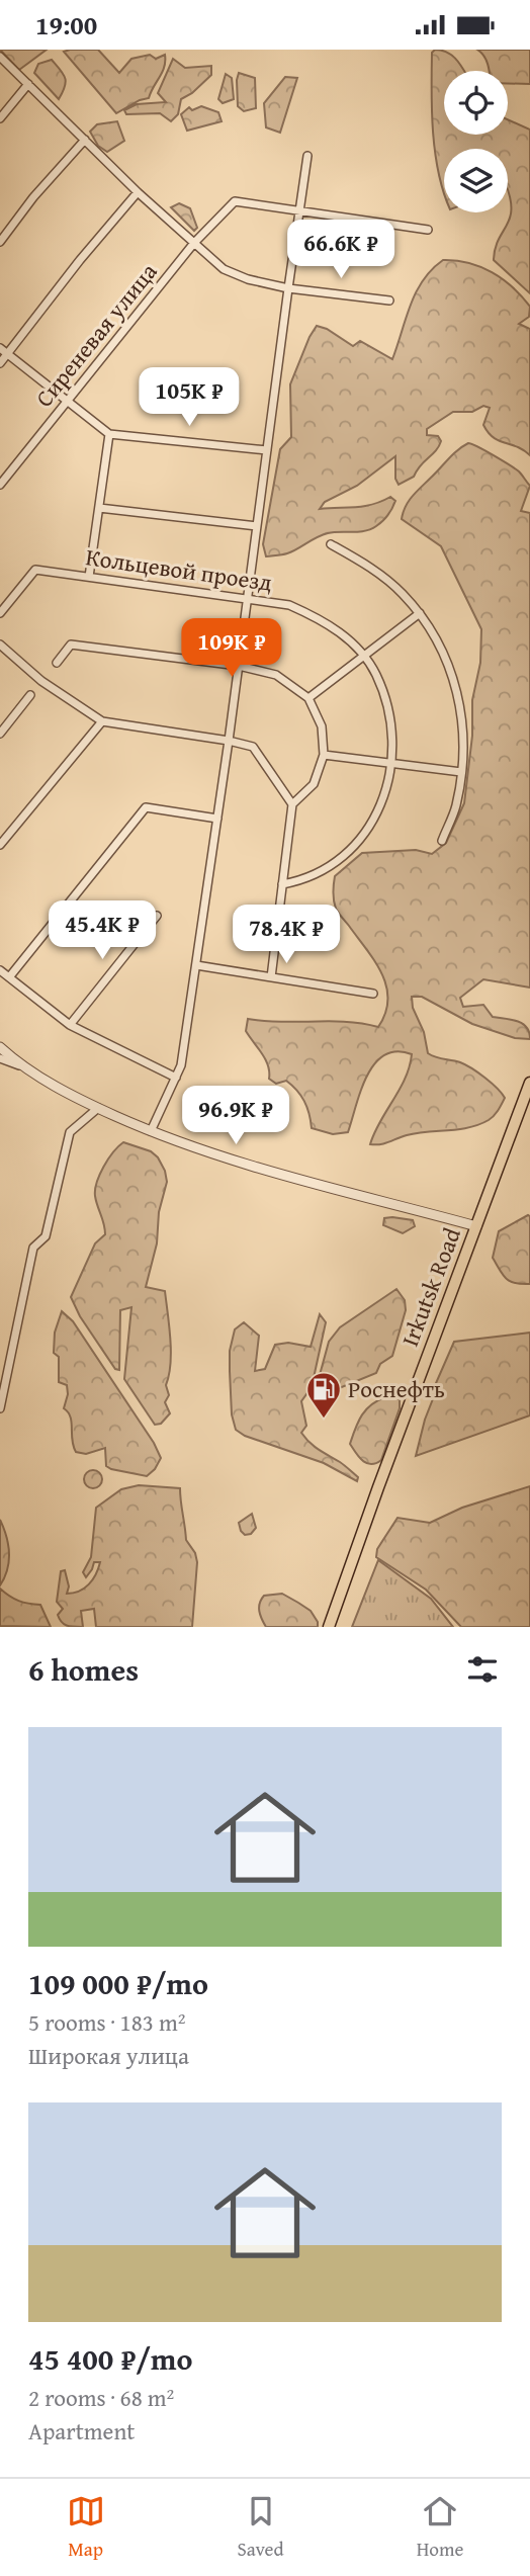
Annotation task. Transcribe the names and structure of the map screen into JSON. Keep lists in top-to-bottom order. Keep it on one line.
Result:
{"streets":{"main road":["Irkutsk Road"],"street":["Сиреневая улица","Кольцевой проезд"]},"places":{"fuel station":["Роснефть"]},"page":{"status":"19:00","price":["66.6K ₽","105K ₽","109K ₽","45.4K ₽","78.4K ₽","96.9K ₽"],"heading":"6 homes","list":[{"name":"109 000 ₽/mo","note":"5 rooms · 183 m² · Широкая улица"},{"name":"45 400 ₽/mo","note":"2 rooms · 68 m² · Apartment"}],"tabs":["Map","Saved","Home"]}}
